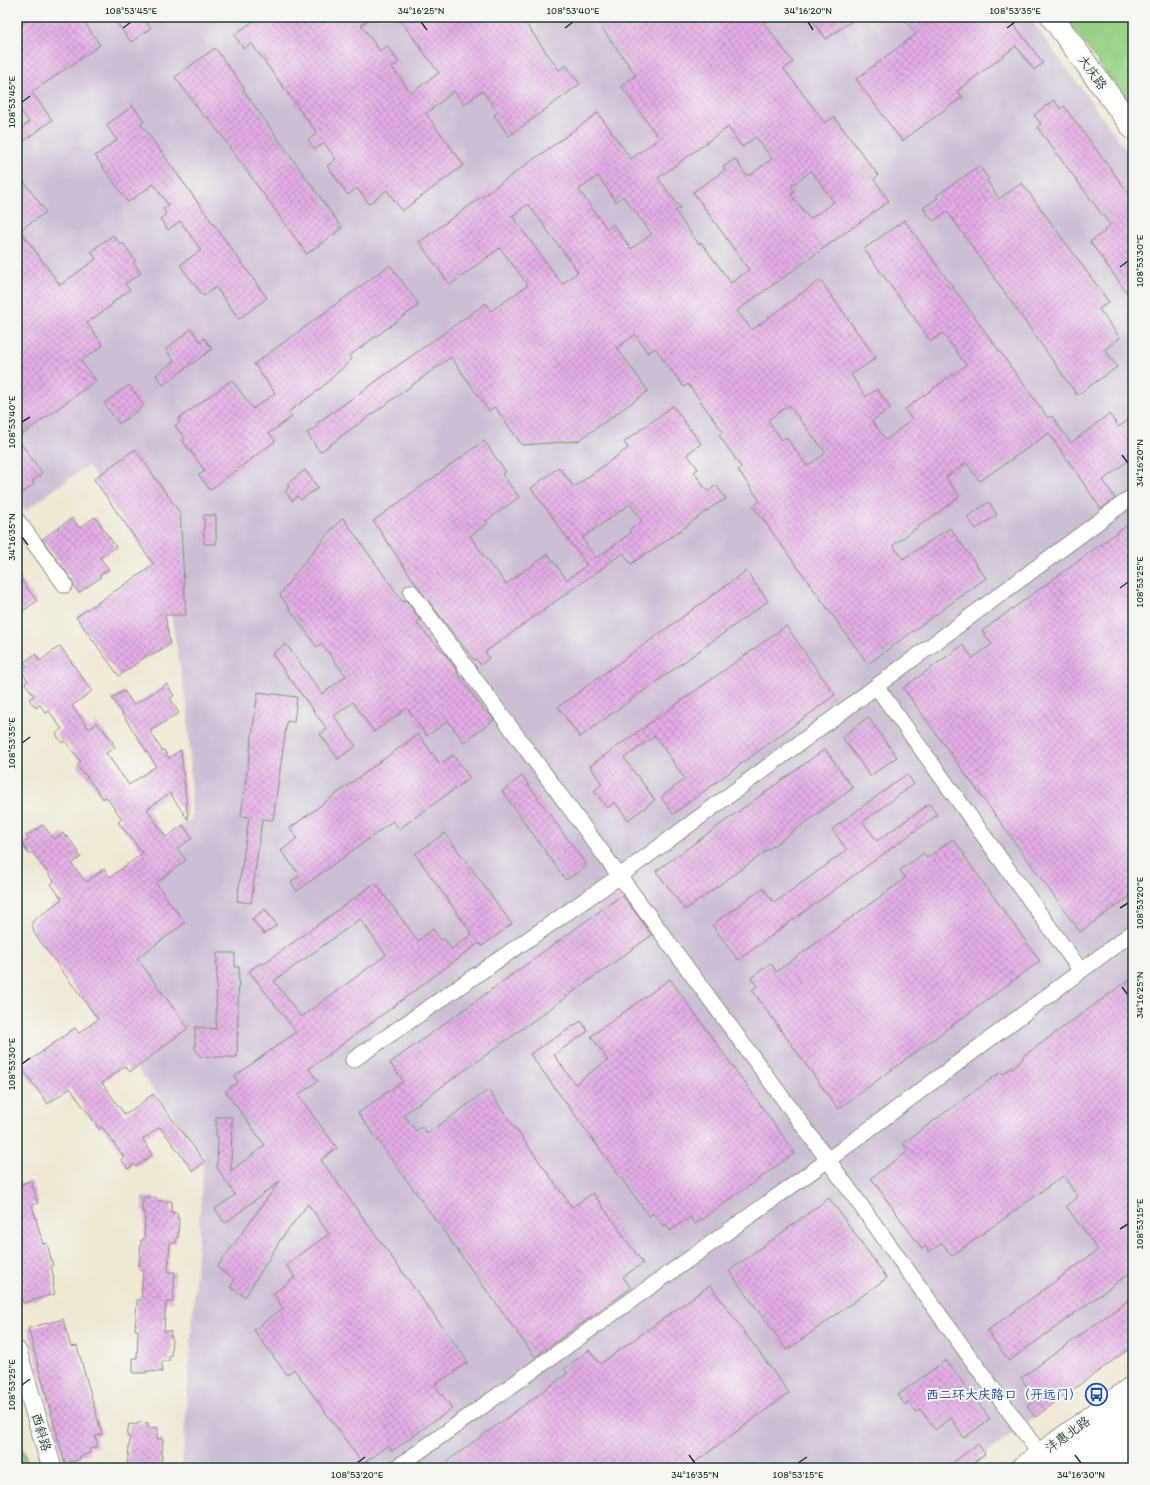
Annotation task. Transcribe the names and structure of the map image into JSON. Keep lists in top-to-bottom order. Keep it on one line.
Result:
{"streets":{"main road":["大庆路","沣惠北路"],"street":["西斜路"]},"places":{"bus stop":["西二环大庆路口（开远门）"]},"coordinates":["108°53'45\"E","34°16'25\"N","108°53'40\"E","34°16'20\"N","108°53'35\"E","108°53'30\"E","34°16'35\"N","108°53'25\"E","108°53'20\"E","108°53'15\"E","34°16'30\"N"]}
